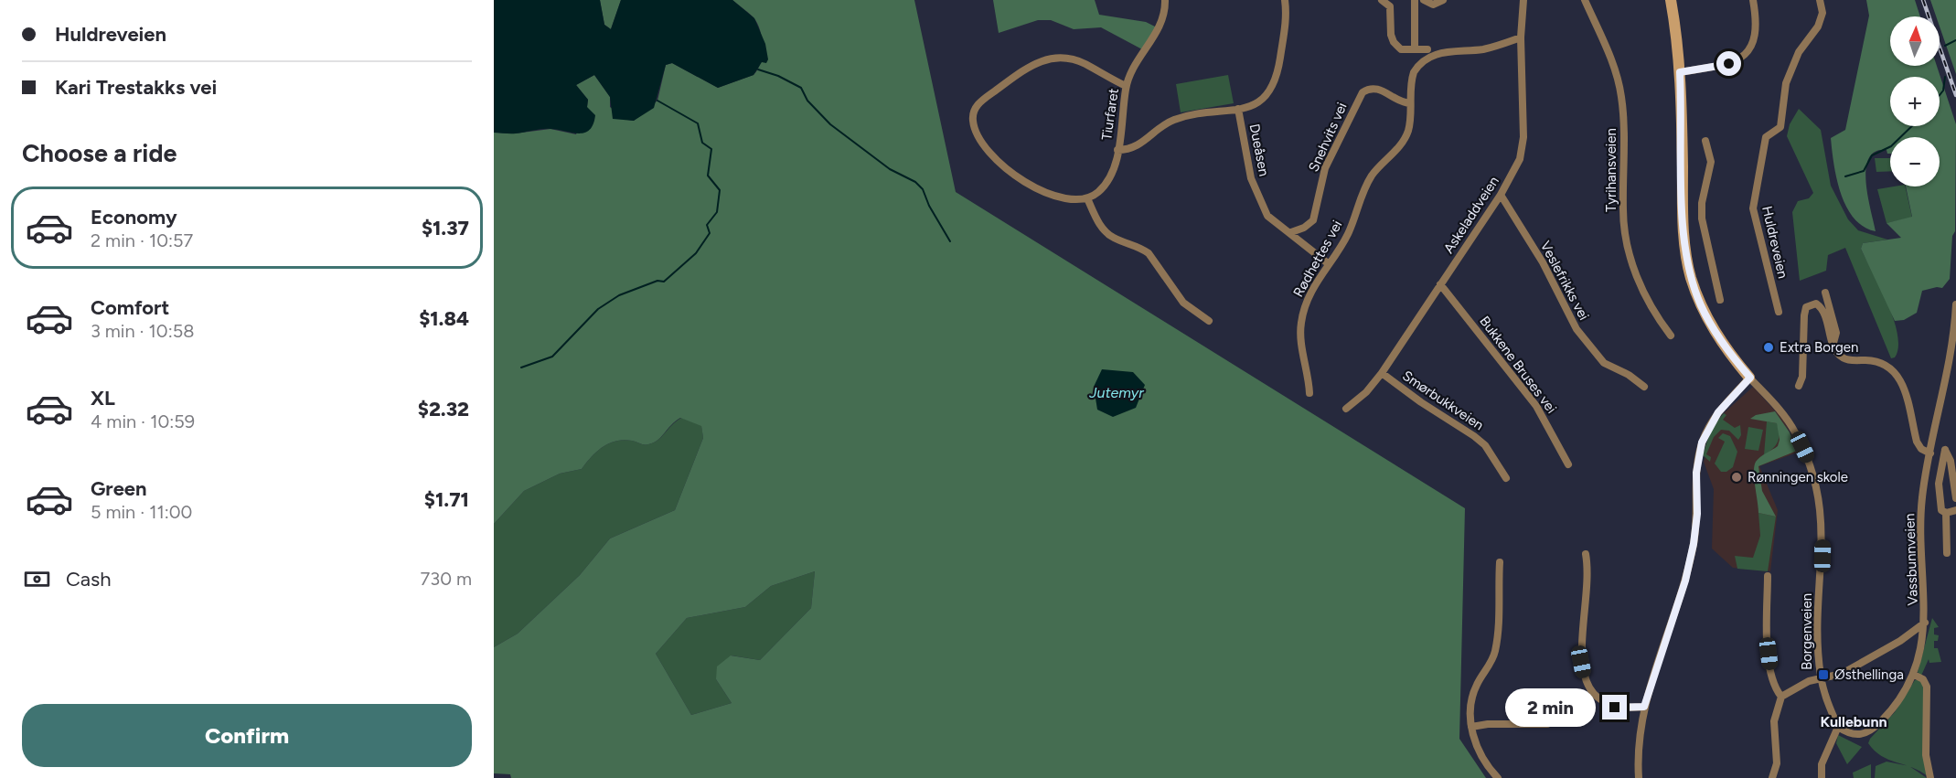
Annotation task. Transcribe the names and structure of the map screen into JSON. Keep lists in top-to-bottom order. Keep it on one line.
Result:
{"streets":{"street":["Tiurfaret","Snehvits vei","Dueåsen","Tyrihansveien","Askeladdveien","Huldreveien","Rødhettes vei","Veslefrikks vei","Bukkene Bruses vei","Smørbukkveien","Vassbunnveien","Borgenveien"]},"crossings":[["Tiurfaret","Dueåsen"],["Snehvits vei","Dueåsen"],["Snehvits vei","Rødhettes vei"],["Dueåsen","Rødhettes vei"],["Askeladdveien","Rødhettes vei"],["Askeladdveien","Veslefrikks vei"],["Askeladdveien","Bukkene Bruses vei"],["Askeladdveien","Smørbukkveien"],["Vassbunnveien","Borgenveien"]],"districts":["Kullebunn"],"water":["Jutemyr"],"places":{"other":["Extra Borgen","Rønningen skole"],"transit":["Østhellinga"]},"north":"top","page":{"banner":["Huldreveien","Kari Trestakks vei"],"map_buttons":["+","−"],"heading":"Choose a ride","list":[{"name":"Economy","note":"2 min · 10:57","value":"$1.37"},{"name":"Comfort","note":"3 min · 10:58","value":"$1.84"},{"name":"XL","note":"4 min · 10:59","value":"$2.32"},{"name":"Green","note":"5 min · 11:00","value":"$1.71"}],"pay":["Cash","730 m"],"bubble":"2 min","buttons":"Confirm"}}
